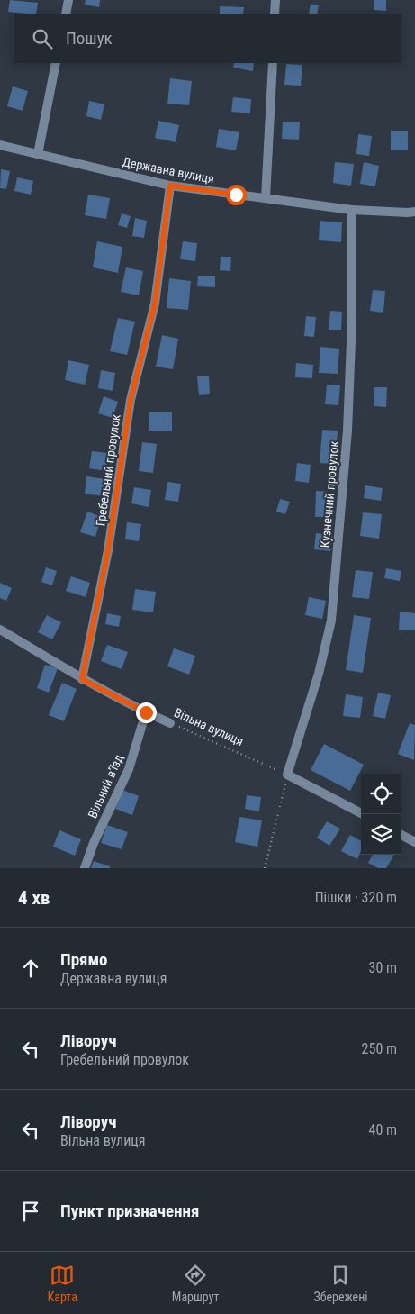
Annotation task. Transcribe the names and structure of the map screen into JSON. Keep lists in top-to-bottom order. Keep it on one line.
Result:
{"streets":{"street":["Державна вулиця","Гребельний провулок","Кузнечний провулок","Вільна вулиця","Вільний в'їзд"]},"crossings":[["Державна вулиця","Гребельний провулок"],["Державна вулиця","Кузнечний провулок"],["Гребельний провулок","Вільна вулиця"],["Кузнечний провулок","Вільна вулиця"],["Вільна вулиця","Вільний в'їзд"]],"page":{"search":"Пошук","heading":["4 хв","Пішки · 320 m"],"list":[["Прямо","Державна вулиця","30 m"],["Ліворуч","Гребельний провулок","250 m"],["Ліворуч","Вільна вулиця","40 m"],"Пункт призначення"],"nav":["Карта","Маршрут","Збережені"]}}
